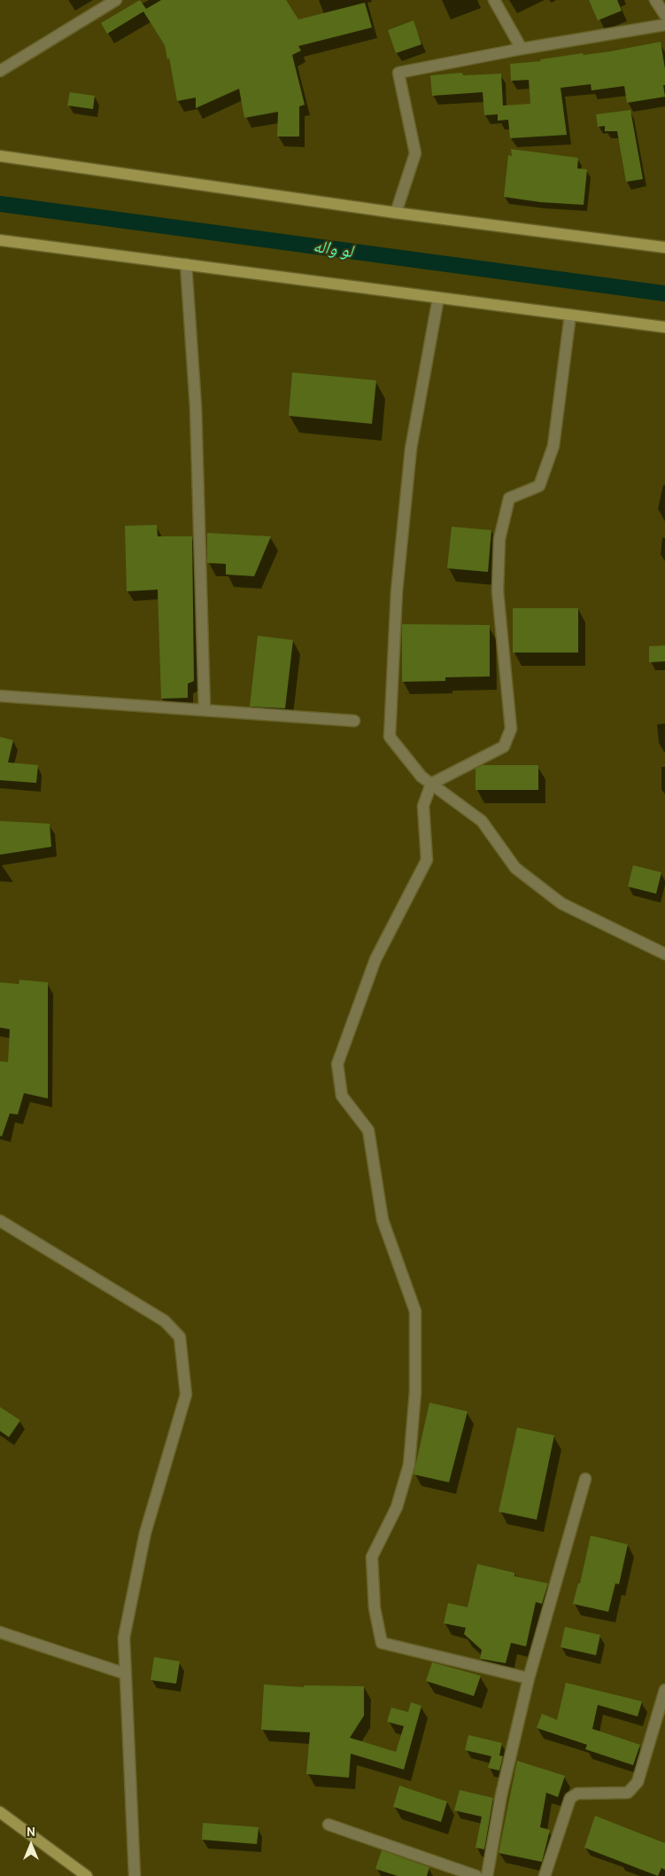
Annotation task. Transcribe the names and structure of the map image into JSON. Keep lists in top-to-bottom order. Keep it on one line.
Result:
{"water":["لو واله"],"north":"top"}
